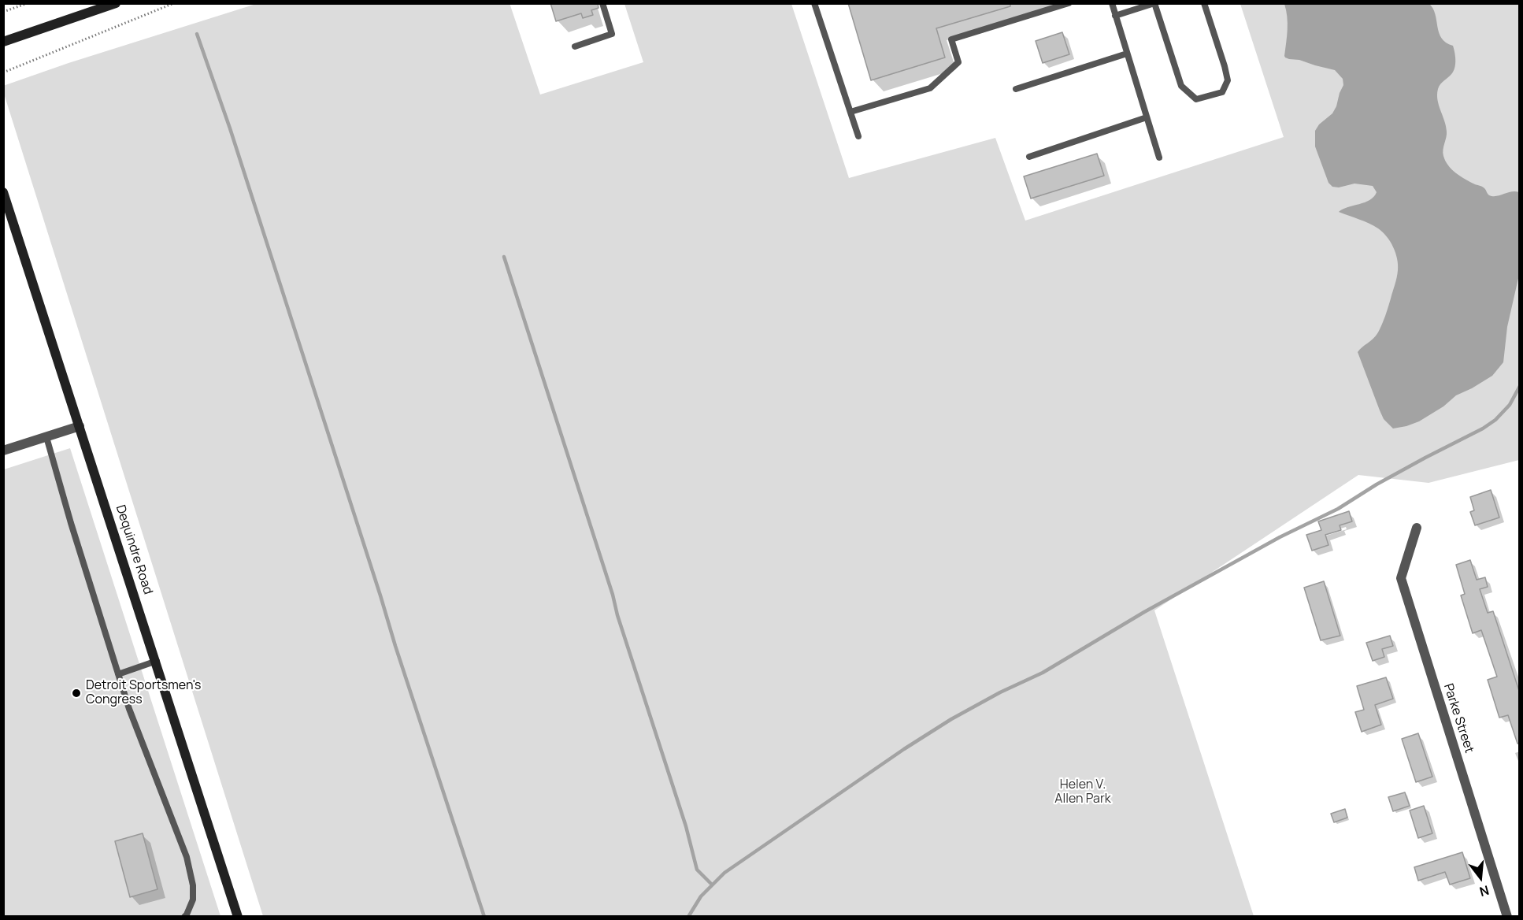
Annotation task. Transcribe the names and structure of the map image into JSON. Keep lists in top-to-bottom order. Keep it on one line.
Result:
{"streets":{"main road":["Dequindre Road"],"street":["Parke Street"]},"parks":["Helen V. Allen Park"],"places":["Detroit Sportsmen's Congress"],"north":"bottom"}
